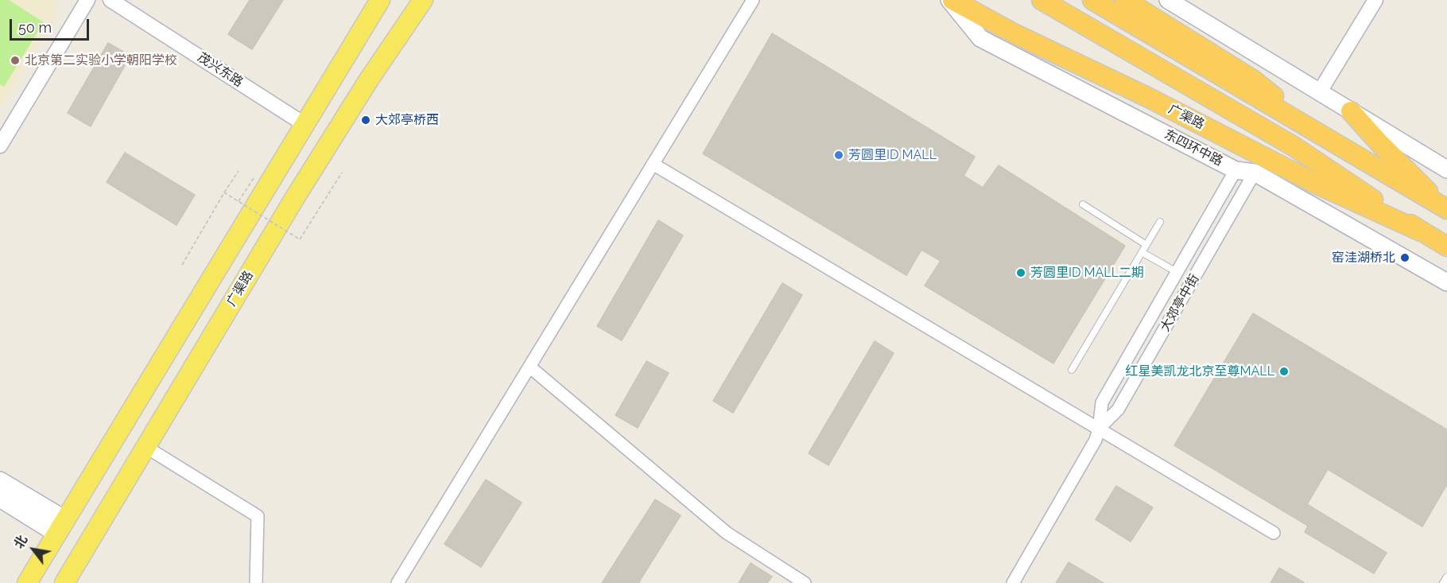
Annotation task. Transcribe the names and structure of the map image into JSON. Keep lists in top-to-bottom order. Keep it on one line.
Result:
{"streets":{"highway":["广渠路"],"main road":["东四环中路"],"street":["茂兴东路","大郊亭中街"]},"crossings":[["广渠路","东四环中路"],["东四环中路","大郊亭中街"]],"places":["北京第二实验小学朝阳学校","大郊亭桥西","芳圆里ID MALL","窑洼湖桥北","芳圆里ID MALL二期","红星美凯龙北京至尊MALL"],"scale_bar":"50 m","north":"top left"}
